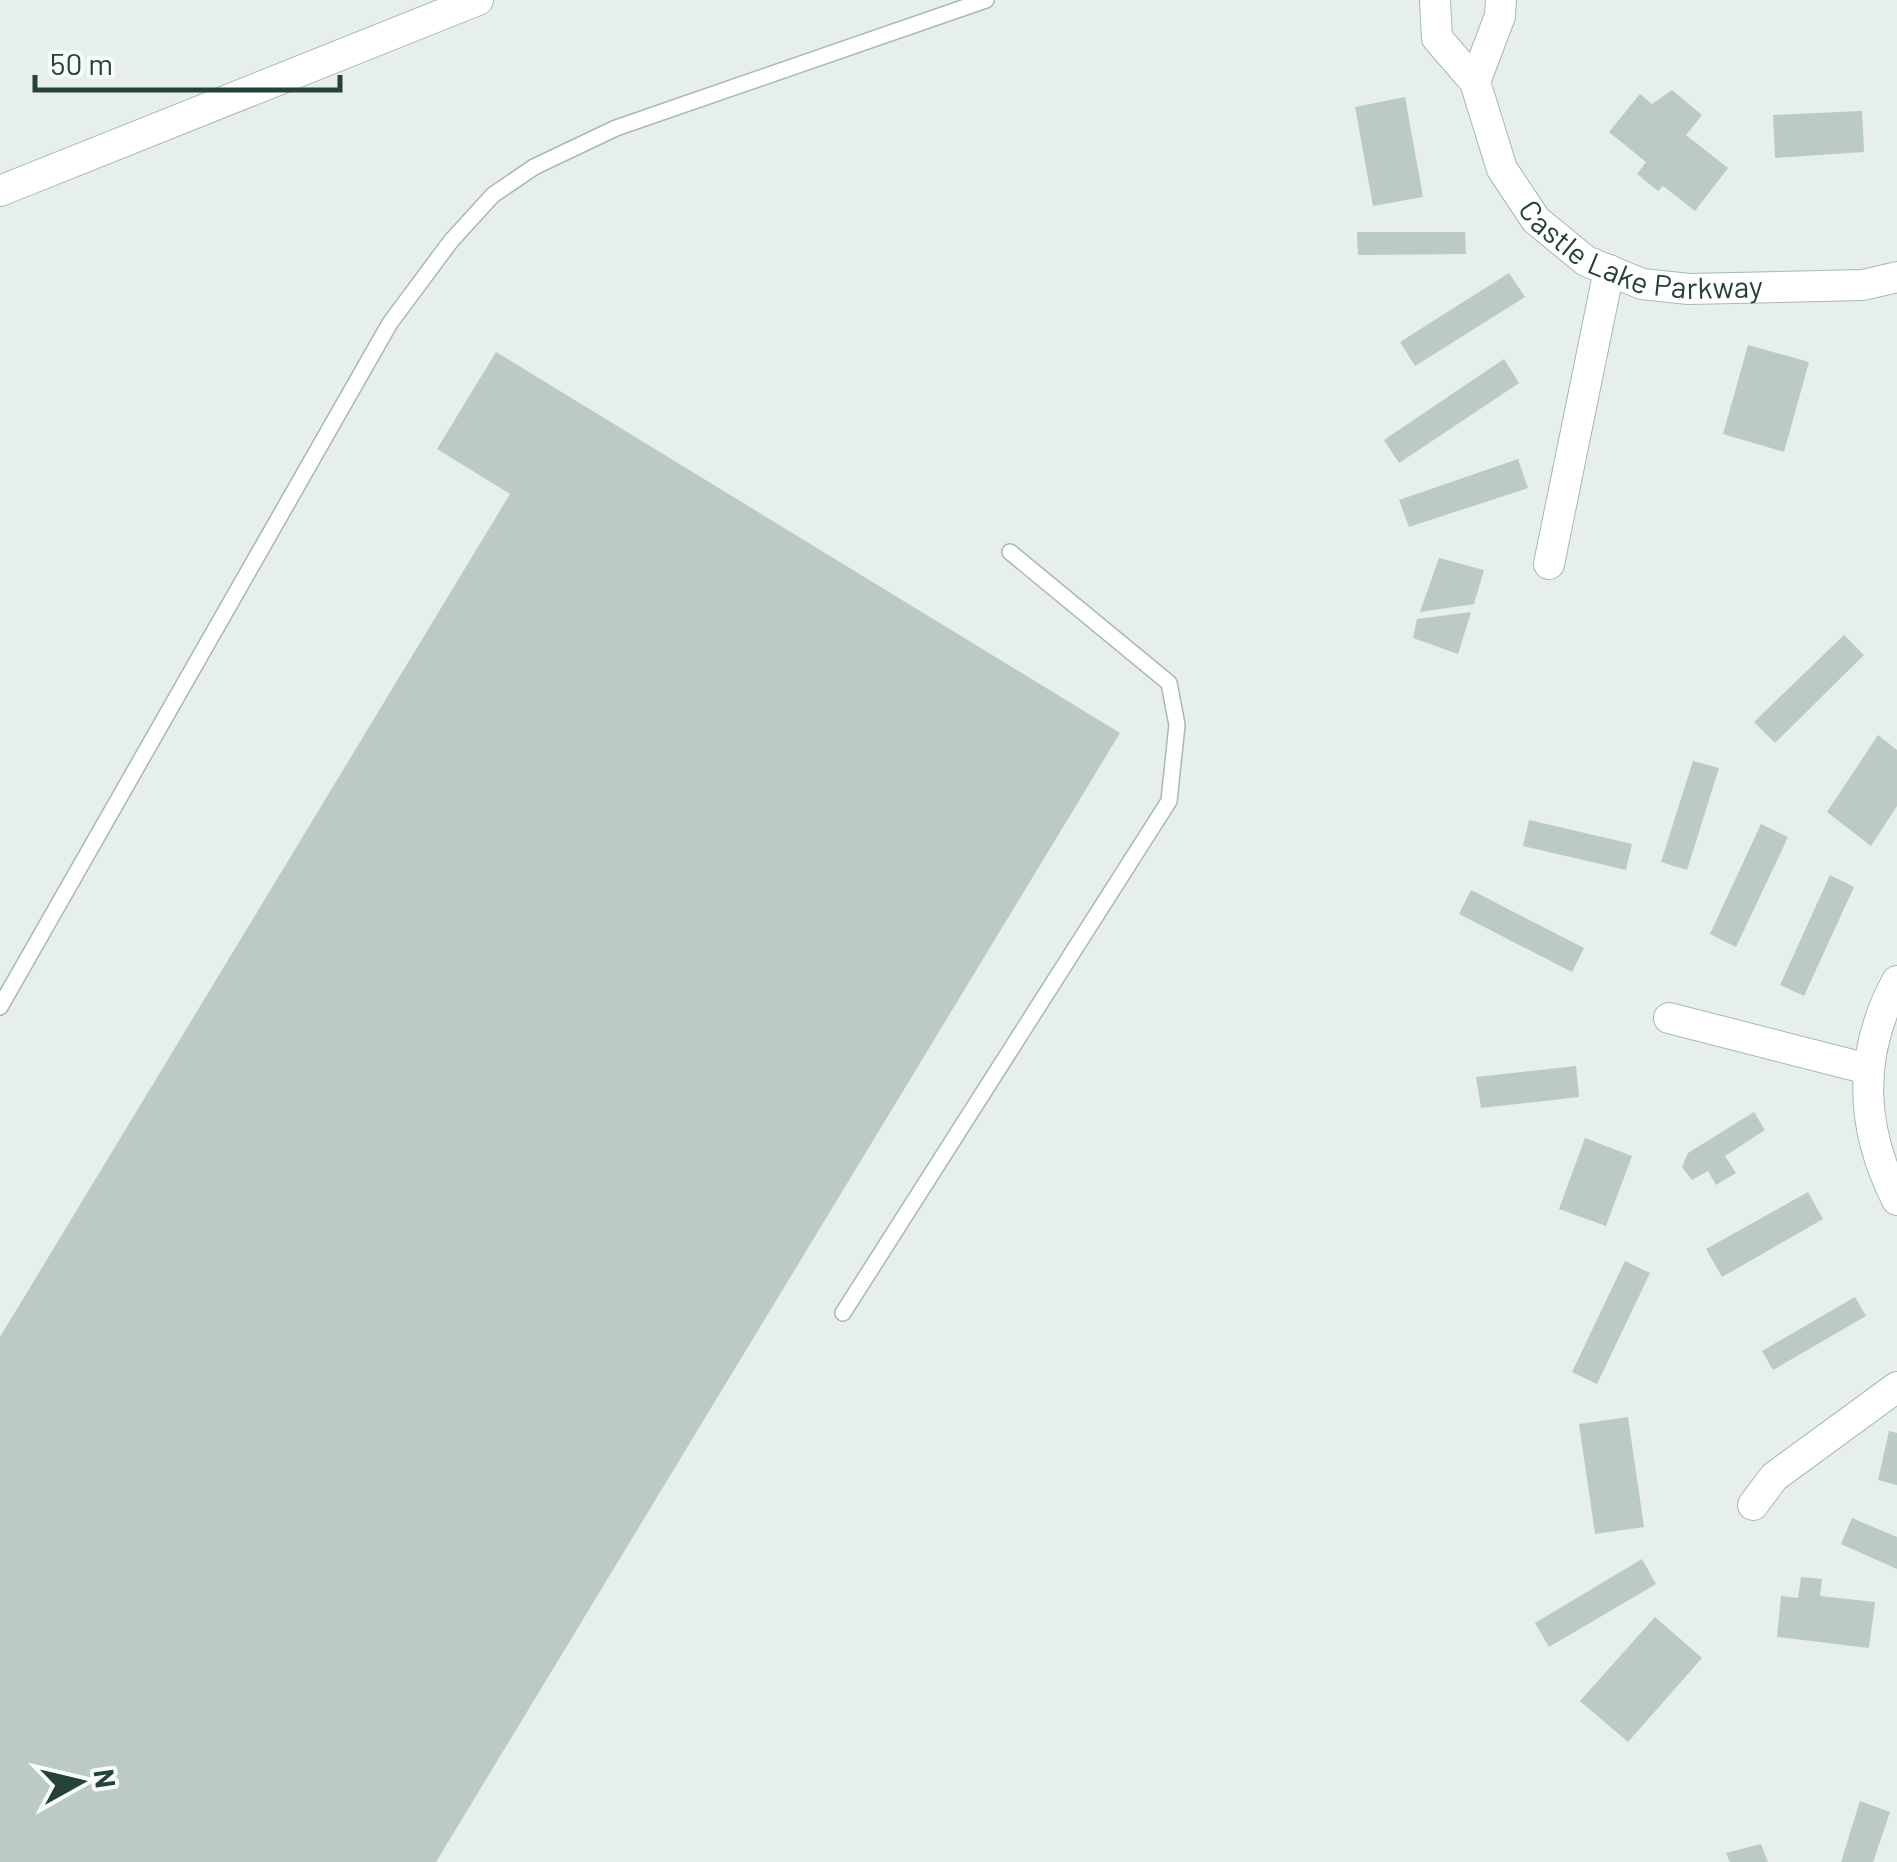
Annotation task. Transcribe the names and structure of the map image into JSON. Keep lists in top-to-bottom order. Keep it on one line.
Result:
{"streets":{"street":["Castle Lake Parkway"]},"scale_bar":"50 m","north":"right"}
